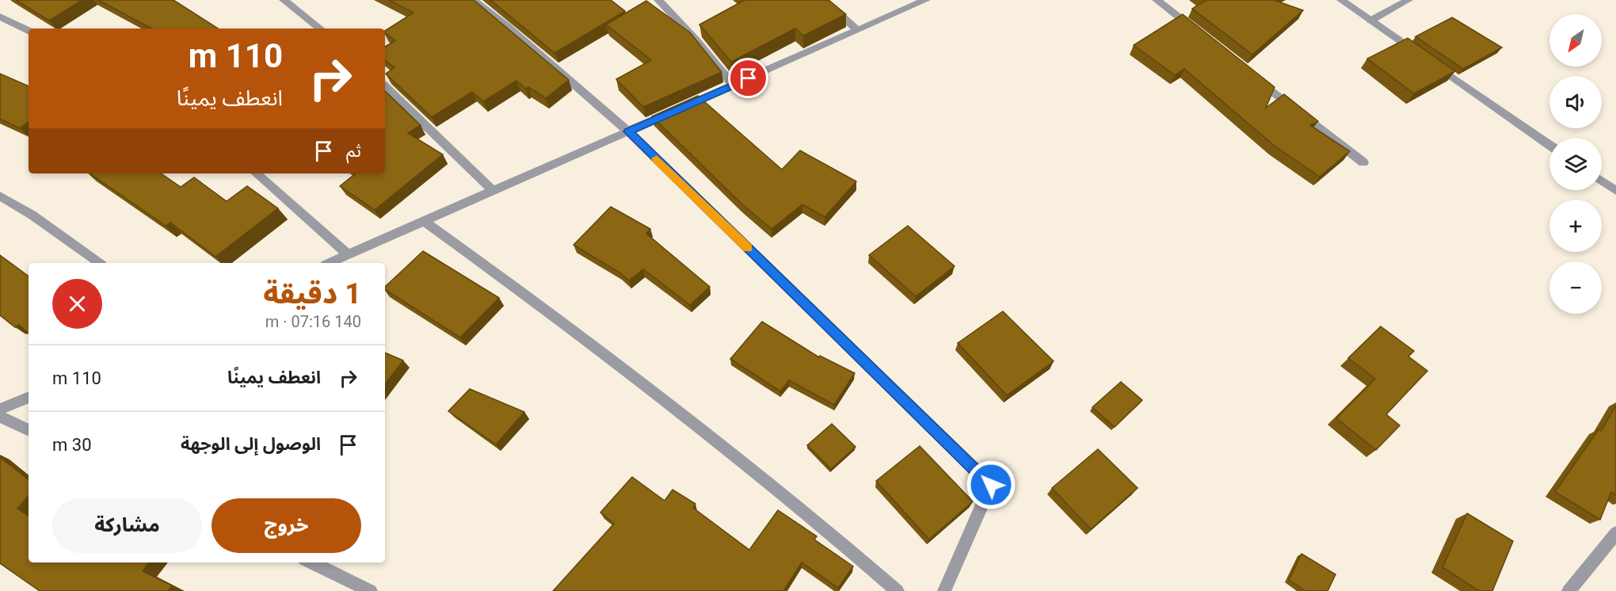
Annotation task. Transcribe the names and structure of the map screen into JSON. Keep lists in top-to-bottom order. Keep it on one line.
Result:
{"north":"bottom left","page":{"map_buttons":["+","−"],"turn":["110 m","انعطف يمينًا"],"then":"ثم","heading":["1 دقيقة","140 m · 07:16"],"list":[{"name":"انعطف يمينًا","value":"110 m"},{"name":"الوصول إلى الوجهة","value":"30 m"}],"buttons":["خروج","مشاركة"]}}
